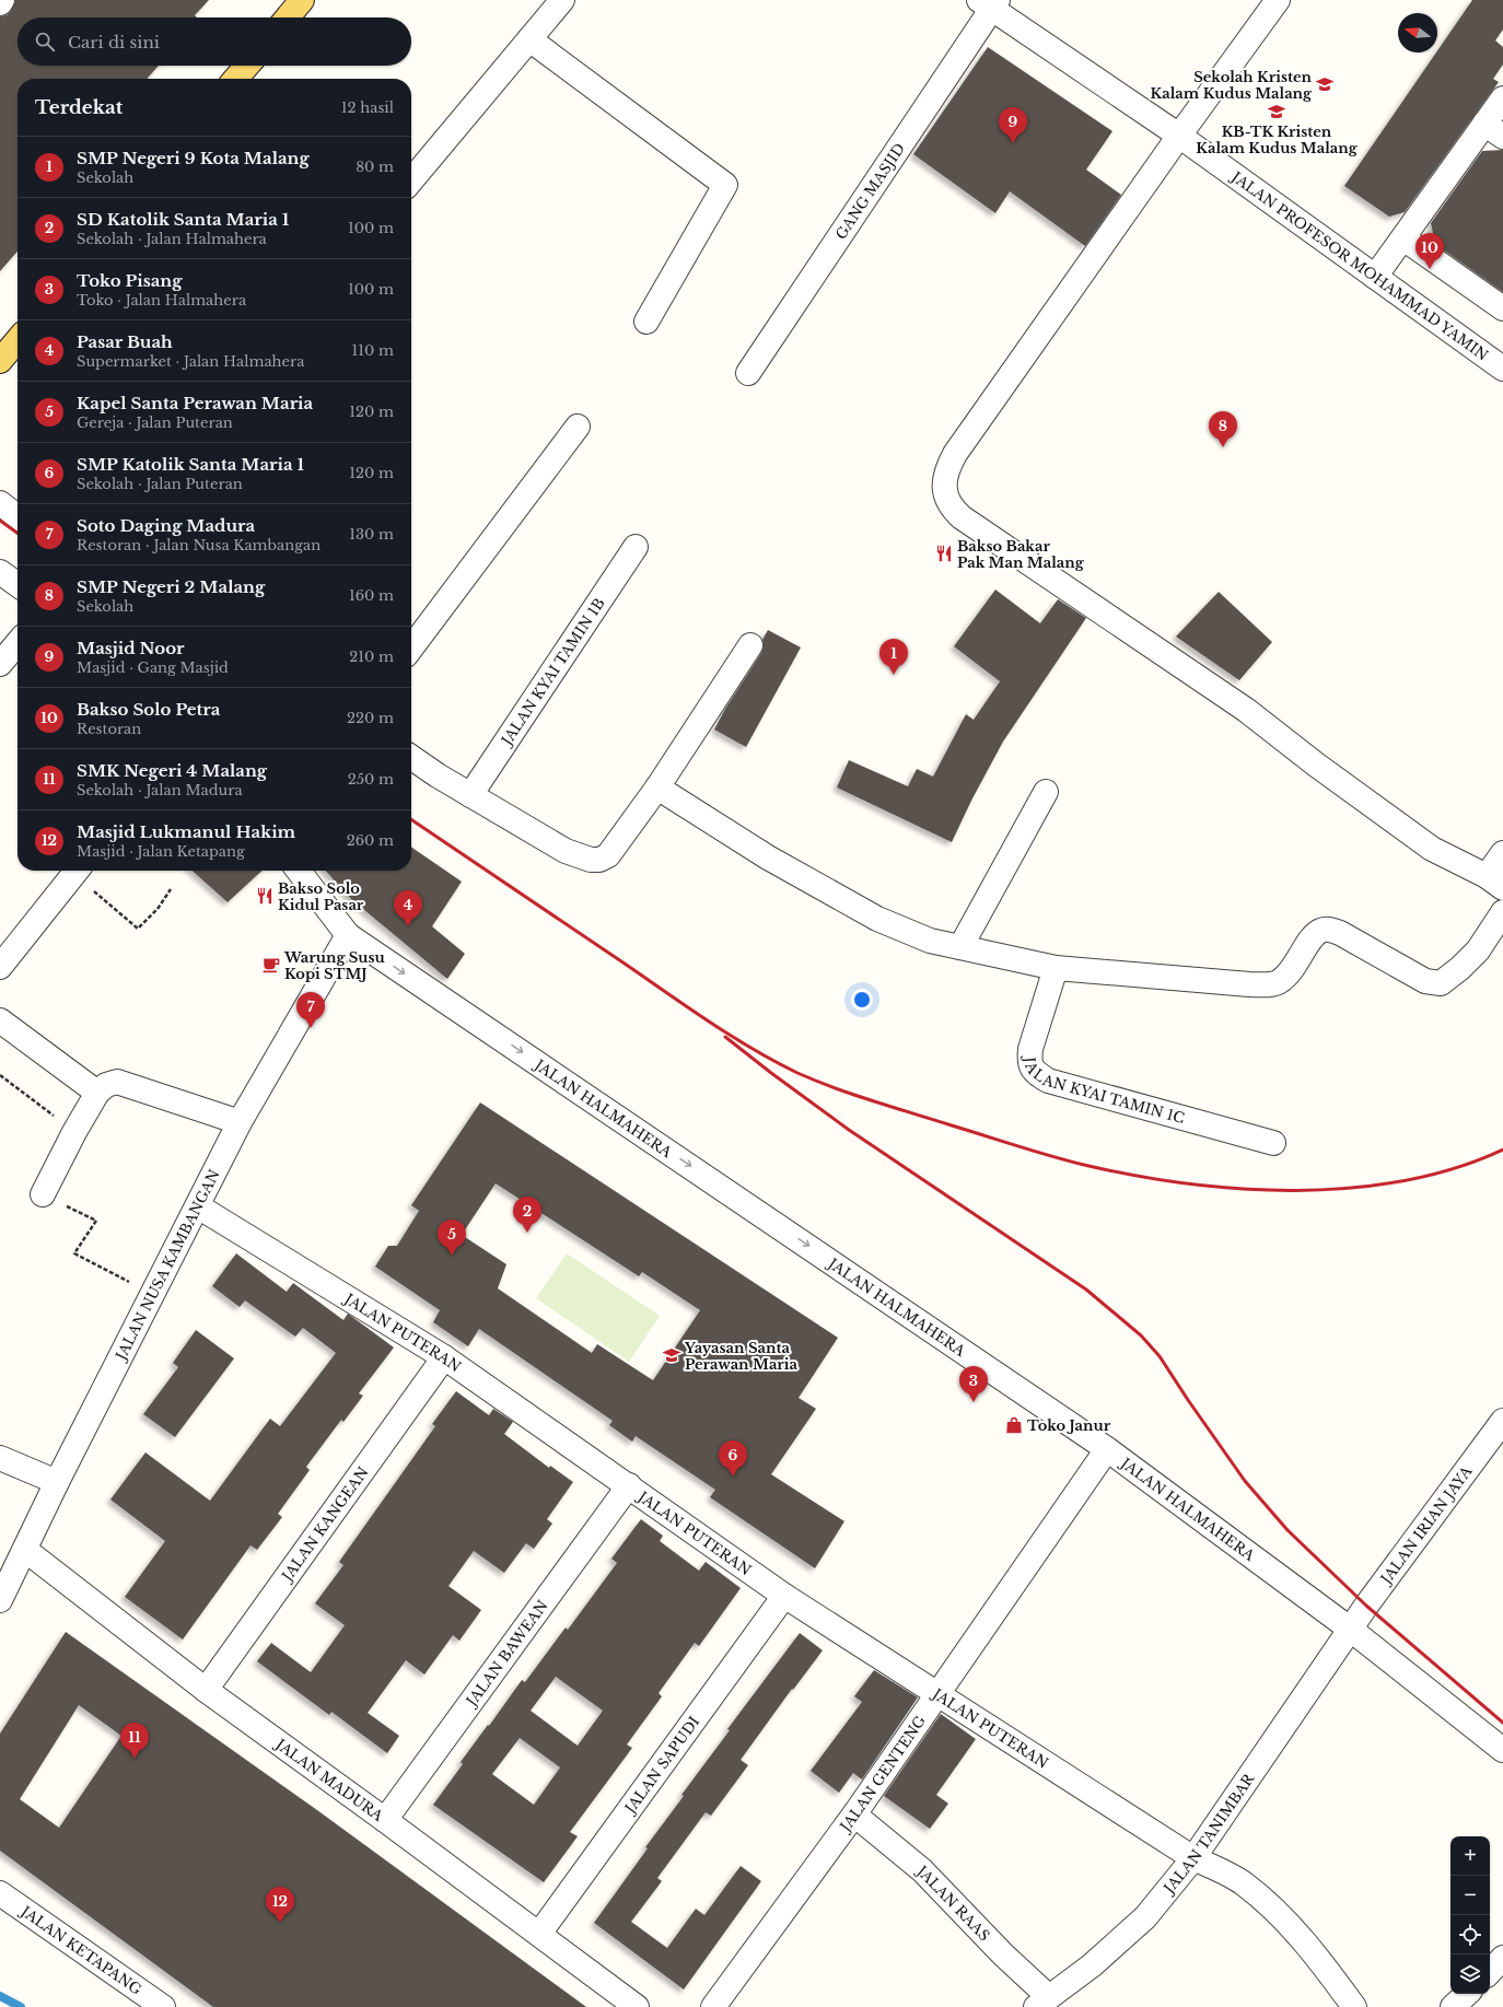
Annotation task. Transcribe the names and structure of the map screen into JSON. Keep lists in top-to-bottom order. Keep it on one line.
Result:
{"streets":{"street":["GANG MASJID","JALAN PROFESOR MOHAMMAD YAMIN","JALAN KYAI TAMIN 1B","JALAN KYAI TAMIN 1C","JALAN HALMAHERA","JALAN NUSA KAMBANGAN","JALAN PUTERAN","JALAN KANGEAN","JALAN IRIAN JAYA","JALAN BAWEAN","JALAN SAPUDI","JALAN GENTENG","JALAN MADURA","JALAN TANIMBAR","JALAN RAAS","JALAN KETAPANG"]},"crossings":[["GANG MASJID","JALAN PROFESOR MOHAMMAD YAMIN"],["JALAN HALMAHERA","JALAN NUSA KAMBANGAN"],["JALAN HALMAHERA","JALAN IRIAN JAYA"],["JALAN HALMAHERA","JALAN GENTENG"],["JALAN HALMAHERA","JALAN TANIMBAR"],["JALAN NUSA KAMBANGAN","JALAN PUTERAN"],["JALAN NUSA KAMBANGAN","JALAN MADURA"],["JALAN PUTERAN","JALAN KANGEAN"],["JALAN PUTERAN","JALAN BAWEAN"],["JALAN PUTERAN","JALAN SAPUDI"],["JALAN PUTERAN","JALAN GENTENG"],["JALAN PUTERAN","JALAN TANIMBAR"],["JALAN KANGEAN","JALAN MADURA"],["JALAN IRIAN JAYA","JALAN TANIMBAR"],["JALAN BAWEAN","JALAN MADURA"],["JALAN SAPUDI","JALAN MADURA"],["JALAN GENTENG","JALAN RAAS"],["JALAN TANIMBAR","JALAN RAAS"]],"one_way":["JALAN HALMAHERA"],"places":{"school or university":["Sekolah Kristen Kalam Kudus Malang","KB-TK Kristen Kalam Kudus Malang","Yayasan Santa Perawan Maria"],"restaurant":["Bakso Bakar Pak Man Malang","Bakso Solo Kidul Pasar"],"cafe":["Warung Susu Kopi STMJ"],"shop":["Toko Janur"]},"north":"left","page":{"search":"Cari di sini","heading":["Terdekat","12 hasil"],"pins":["9","10","8","1","4","7","2","5","3","6","11","12"],"list":[{"mark":"1","name":"SMP Negeri 9 Kota Malang","note":"Sekolah","value":"80 m"},{"mark":"2","name":"SD Katolik Santa Maria 1","note":"Sekolah · Jalan Halmahera","value":"100 m"},{"mark":"3","name":"Toko Pisang","note":"Toko · Jalan Halmahera","value":"100 m"},{"mark":"4","name":"Pasar Buah","note":"Supermarket · Jalan Halmahera","value":"110 m"},{"mark":"5","name":"Kapel Santa Perawan Maria","note":"Gereja · Jalan Puteran","value":"120 m"},{"mark":"6","name":"SMP Katolik Santa Maria 1","note":"Sekolah · Jalan Puteran","value":"120 m"},{"mark":"7","name":"Soto Daging Madura","note":"Restoran · Jalan Nusa Kambangan","value":"130 m"},{"mark":"8","name":"SMP Negeri 2 Malang","note":"Sekolah","value":"160 m"},{"mark":"9","name":"Masjid Noor","note":"Masjid · Gang Masjid","value":"210 m"},{"mark":"10","name":"Bakso Solo Petra","note":"Restoran","value":"220 m"},{"mark":"11","name":"SMK Negeri 4 Malang","note":"Sekolah · Jalan Madura","value":"250 m"},{"mark":"12","name":"Masjid Lukmanul Hakim","note":"Masjid · Jalan Ketapang","value":"260 m"}],"map_buttons":["+","−"]}}
